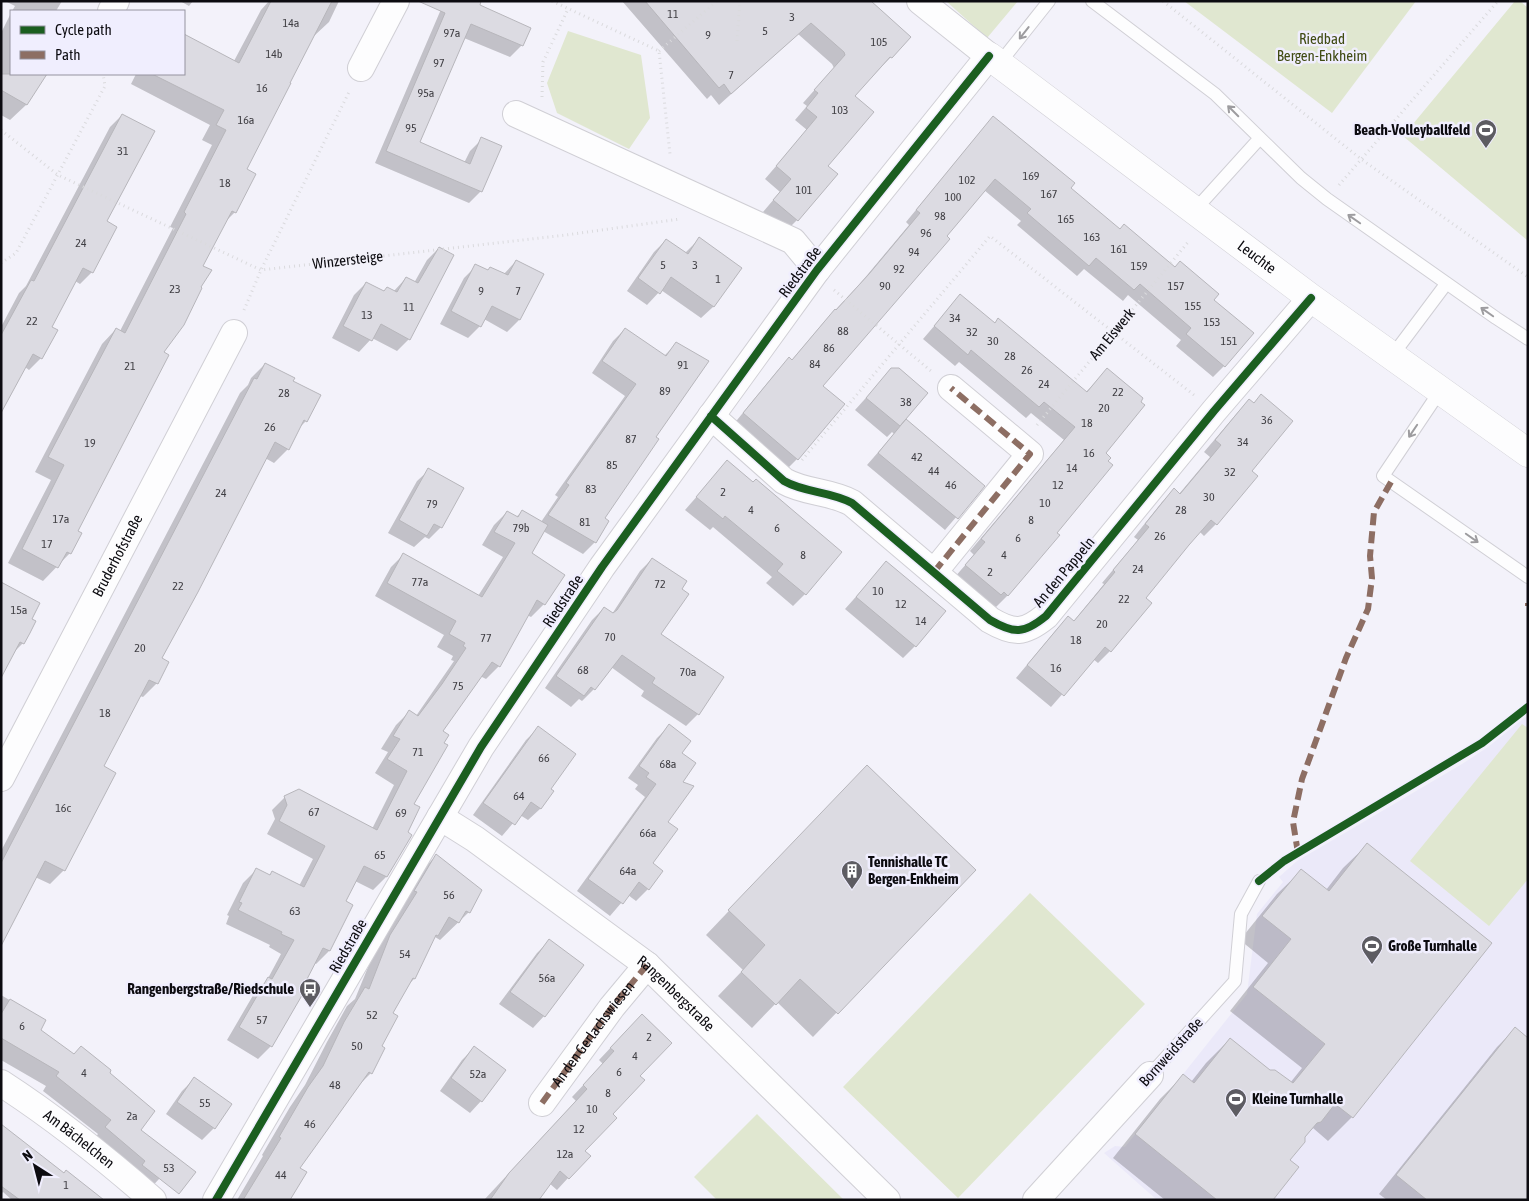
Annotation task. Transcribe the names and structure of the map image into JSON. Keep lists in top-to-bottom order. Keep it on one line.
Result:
{"streets":{"street":["Leuchte","Riedstraße","Bruderhofstraße","An den Pappeln","Rangenbergstraße","An den Gerlachswiesen","Bornweidstraße","Am Bächelchen"],"path":["Winzersteige","Am Eiswerk"]},"crossings":[["Leuchte","Riedstraße"],["Leuchte","Am Eiswerk"],["Leuchte","An den Pappeln"],["Riedstraße","An den Pappeln"],["Riedstraße","Rangenbergstraße"],["Rangenbergstraße","An den Gerlachswiesen"]],"parks":["Riedbad Bergen-Enkheim"],"places":{"sports":["Beach-Volleyballfeld","Große Turnhalle","Kleine Turnhalle"],"building":["Tennishalle TC Bergen-Enkheim"],"bus stop":["Rangenbergstraße/Riedschule"]},"house_numbers":["11","3","14a","5","97a","9","105","14b","97","7","16","95a","103","16a","95","31","169","102","18","101","167","100","98","165","96","163","24","161","94","5","3","159","92","1","90","157","23","9","7","155","11","13","34","22","153","88","32","30","151","86","28","84","91","21","26","24","89","22","28","38","20","36","18","26","87","34","19","16","42","85","14","44","32","46","12","83","2","24","30","10","79","4","28","17a","8","81","79b","6","26","6","17","8","4","24","2","77a","72","22","10","22","12","15a","14","20","70","77","18","20","16","68","70a","75","18","71","66","68a","64","16c","67","69","66a","65","64a","56","63","54","56a","52","57","6","2","50","4","6","4","52a","48","8","55","10","2a","46","12","12a","53","44","1"],"legend":["Cycle path","Path"],"north":"top left"}
